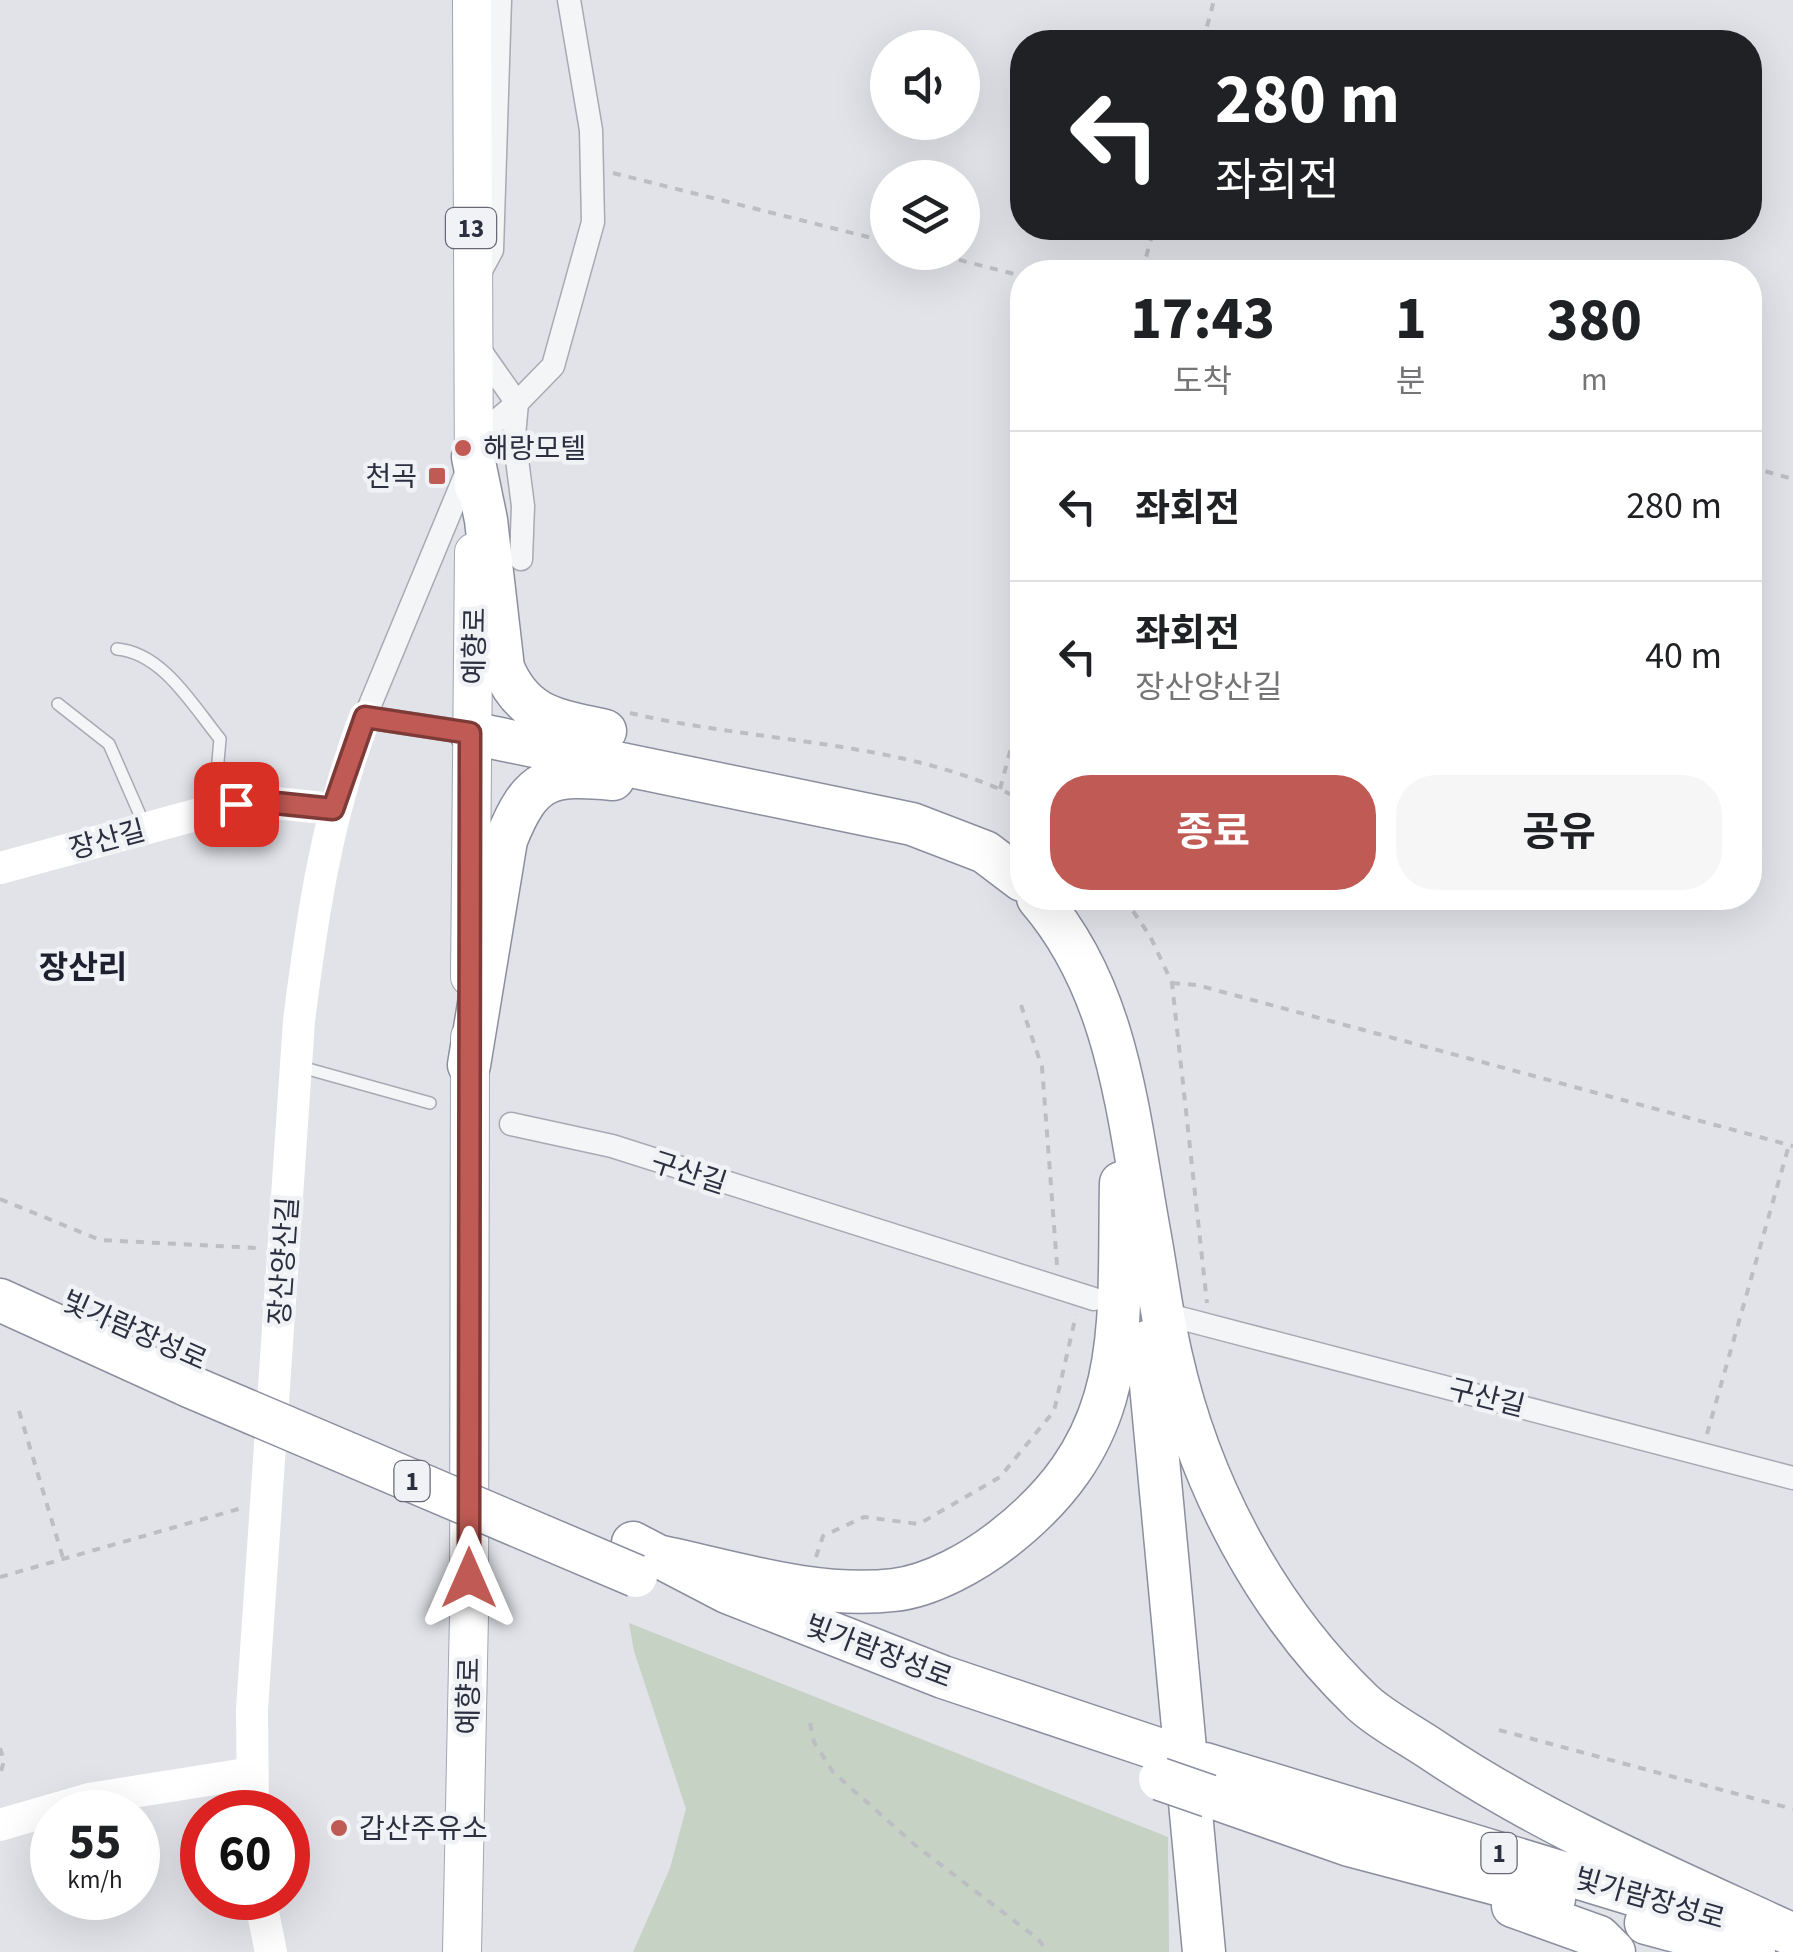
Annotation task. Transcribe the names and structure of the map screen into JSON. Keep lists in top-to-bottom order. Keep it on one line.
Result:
{"streets":{"highway":["빛가람장성로","1"],"main road":["13","예향로"],"street":["장산길","구산길","장산양산길"]},"crossings":[["장산길","장산양산길"]],"districts":["장산리"],"places":{"other":["해랑모텔","갑산주유소"],"transit":["천곡"]},"page":{"turn":["280 m","좌회전"],"eta":["17:43","도착","1","분","380","m"],"list":[{"name":"좌회전","value":"280 m"},{"name":"좌회전","note":"장산양산길","value":"40 m"}],"buttons":["종료","공유"],"speed":"55 km/h","limit":"60"}}
